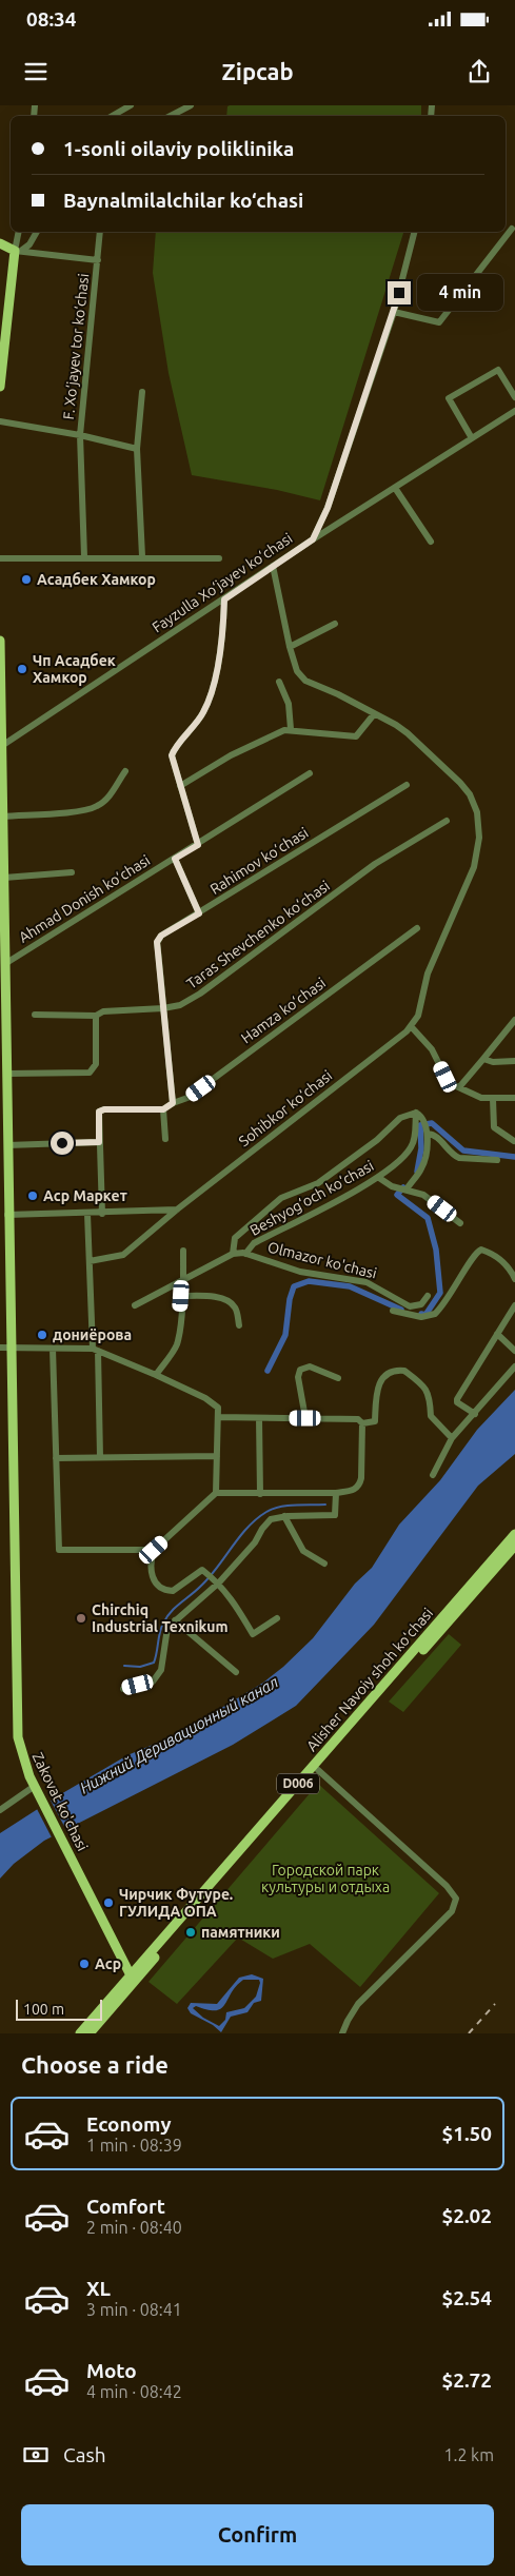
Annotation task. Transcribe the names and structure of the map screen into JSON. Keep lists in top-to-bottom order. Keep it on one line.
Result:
{"streets":{"main road":["Alisher Navoiy shoh koʻchasi","D006","Zakovat ko'chasi"],"street":["F. Xo‘jayev tor ko‘chasi","Fayzulla Xo‘jayev ko‘chasi","Rahimov ko‘chasi","Ahmad Donish ko‘chasi","Taras Shevchenko ko‘chasi","Hamza ko‘chasi","Sohibkor ko‘chasi","Beshyog‘och ko‘chasi","Olmazor ko'chasi"]},"crossings":[["Fayzulla Xo‘jayev ko‘chasi","Zakovat ko'chasi"],["Rahimov ko‘chasi","Taras Shevchenko ko‘chasi"],["Rahimov ko‘chasi","Hamza ko‘chasi"],["Ahmad Donish ko‘chasi","Zakovat ko'chasi"],["Beshyog‘och ko‘chasi","Olmazor ko'chasi"],["Alisher Navoiy shoh koʻchasi","Zakovat ko'chasi"]],"water":["Нижний Деривационный канал"],"parks":["Городской парк культуры и отдыха"],"places":["Асадбек Хамкор","Чп Асадбек Хамкор","Аср Маркет","дониёрова","Chirchiq Industrial Texnikum","Чирчик Футуре. ГУЛИДА ОПА","памятники","Аср"],"scale_bar":"100 m","page":{"status":"08:34","header":"Zipcab","banner":["1-sonli oilaviy poliklinika","Baynalmilalchilar ko‘chasi"],"bubble":"4 min","scale":"100 m","heading":"Choose a ride","list":[{"name":"Economy","note":"1 min · 08:39","value":"$1.50"},{"name":"Comfort","note":"2 min · 08:40","value":"$2.02"},{"name":"XL","note":"3 min · 08:41","value":"$2.54"},{"name":"Moto","note":"4 min · 08:42","value":"$2.72"}],"pay":["Cash","1.2 km"],"buttons":"Confirm"}}
